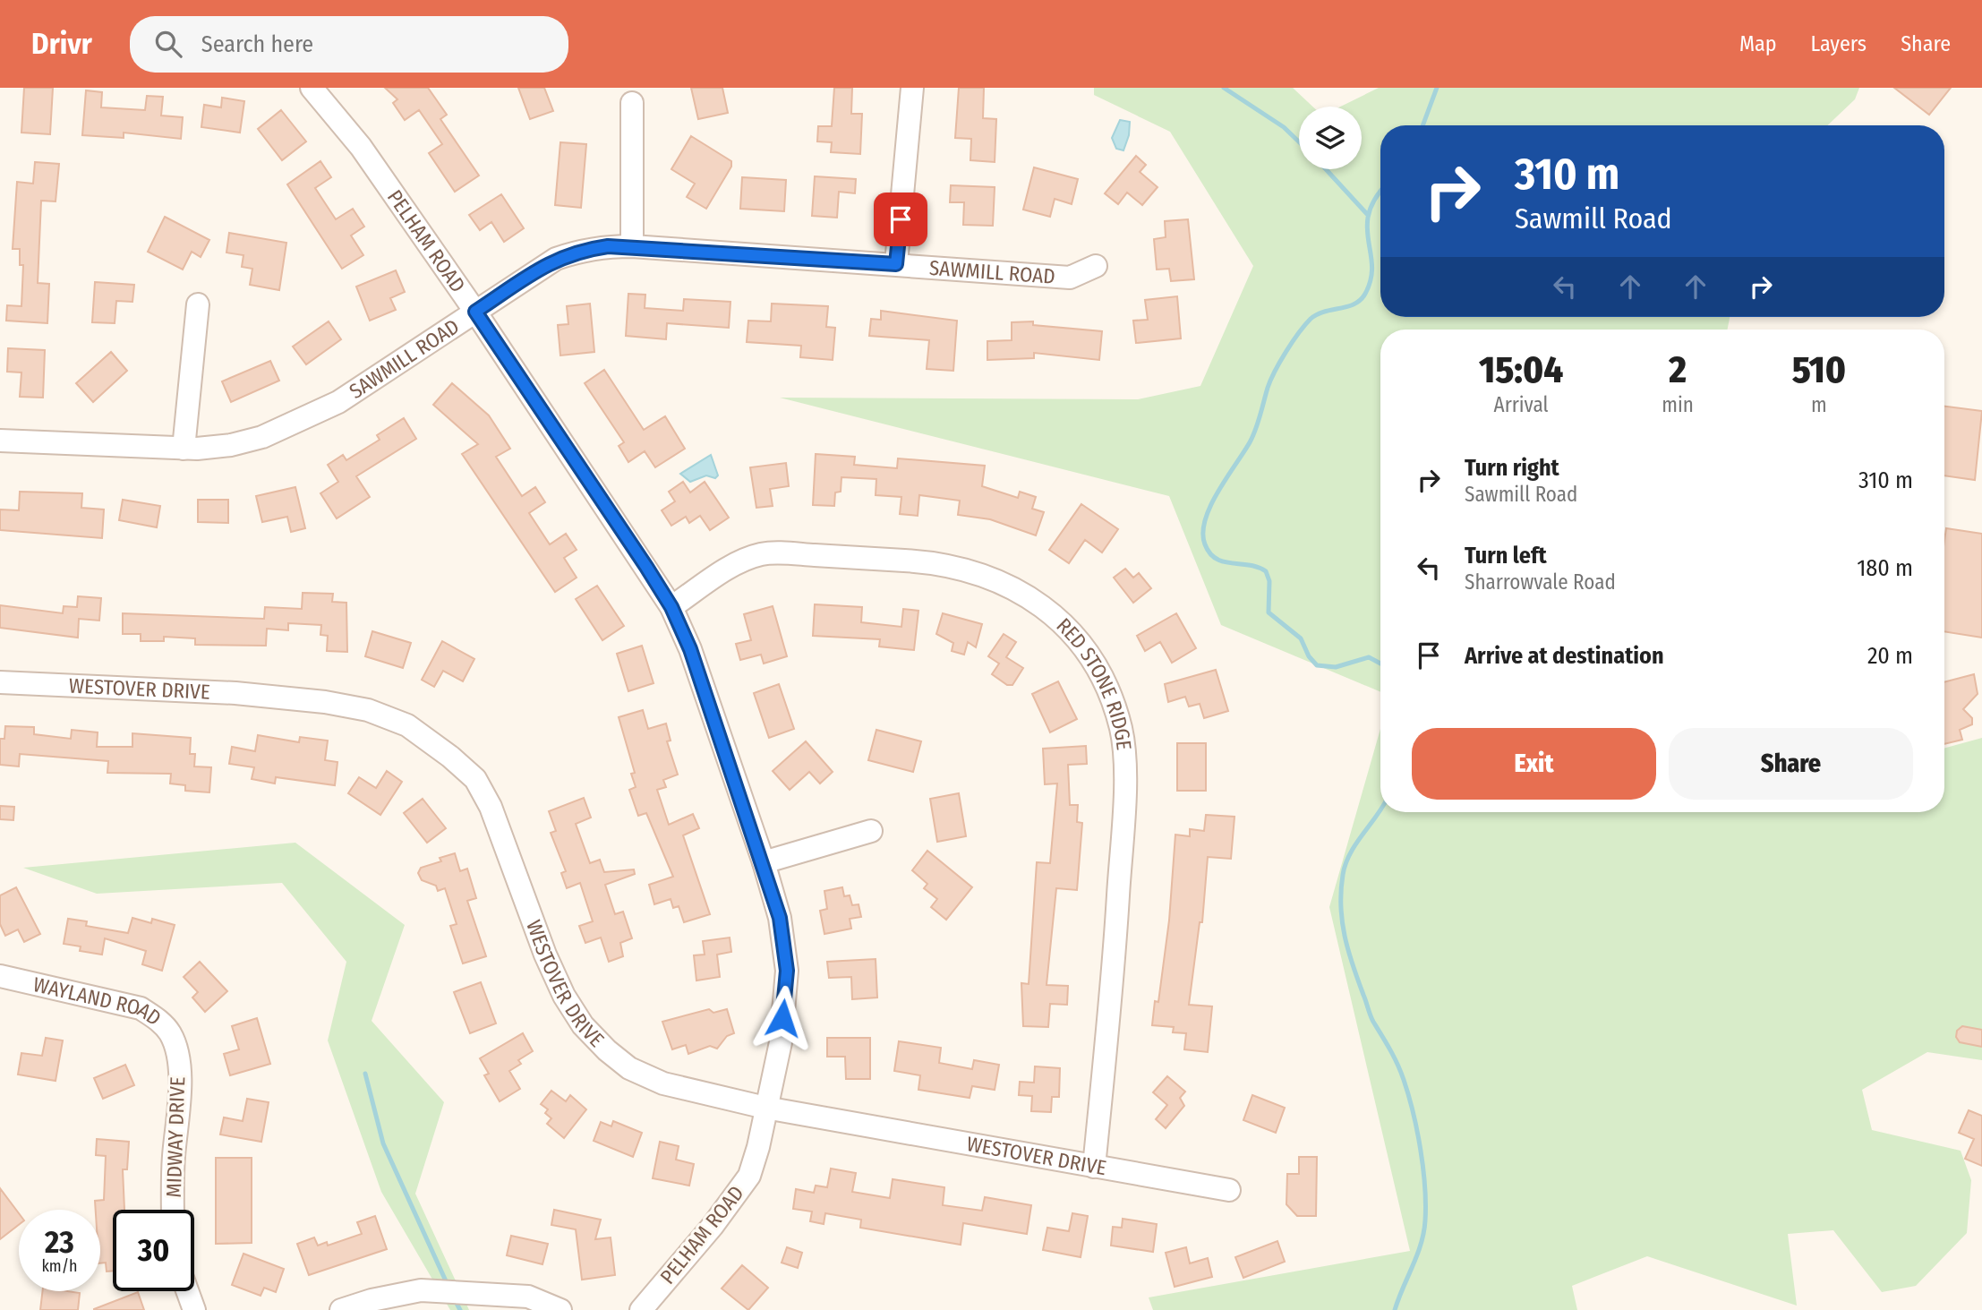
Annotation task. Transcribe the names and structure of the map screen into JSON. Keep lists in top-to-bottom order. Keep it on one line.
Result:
{"streets":{"street":["PELHAM ROAD","SAWMILL ROAD","RED STONE RIDGE","WESTOVER DRIVE","WAYLAND ROAD","MIDWAY DRIVE"]},"crossings":[["PELHAM ROAD","SAWMILL ROAD"],["PELHAM ROAD","RED STONE RIDGE"],["PELHAM ROAD","WESTOVER DRIVE"],["RED STONE RIDGE","WESTOVER DRIVE"],["WAYLAND ROAD","MIDWAY DRIVE"]],"page":{"header":"Drivr","search":"Search here","nav":["Map","Layers","Share"],"turn":["310 m","Sawmill Road"],"eta":["15:04","Arrival","2","min","510","m"],"list":[{"name":"Turn right","note":"Sawmill Road","value":"310 m"},{"name":"Turn left","note":"Sharrowvale Road","value":"180 m"},{"name":"Arrive at destination","value":"20 m"}],"buttons":["Exit","Share"],"speed":"23 km/h","limit":"30"}}
